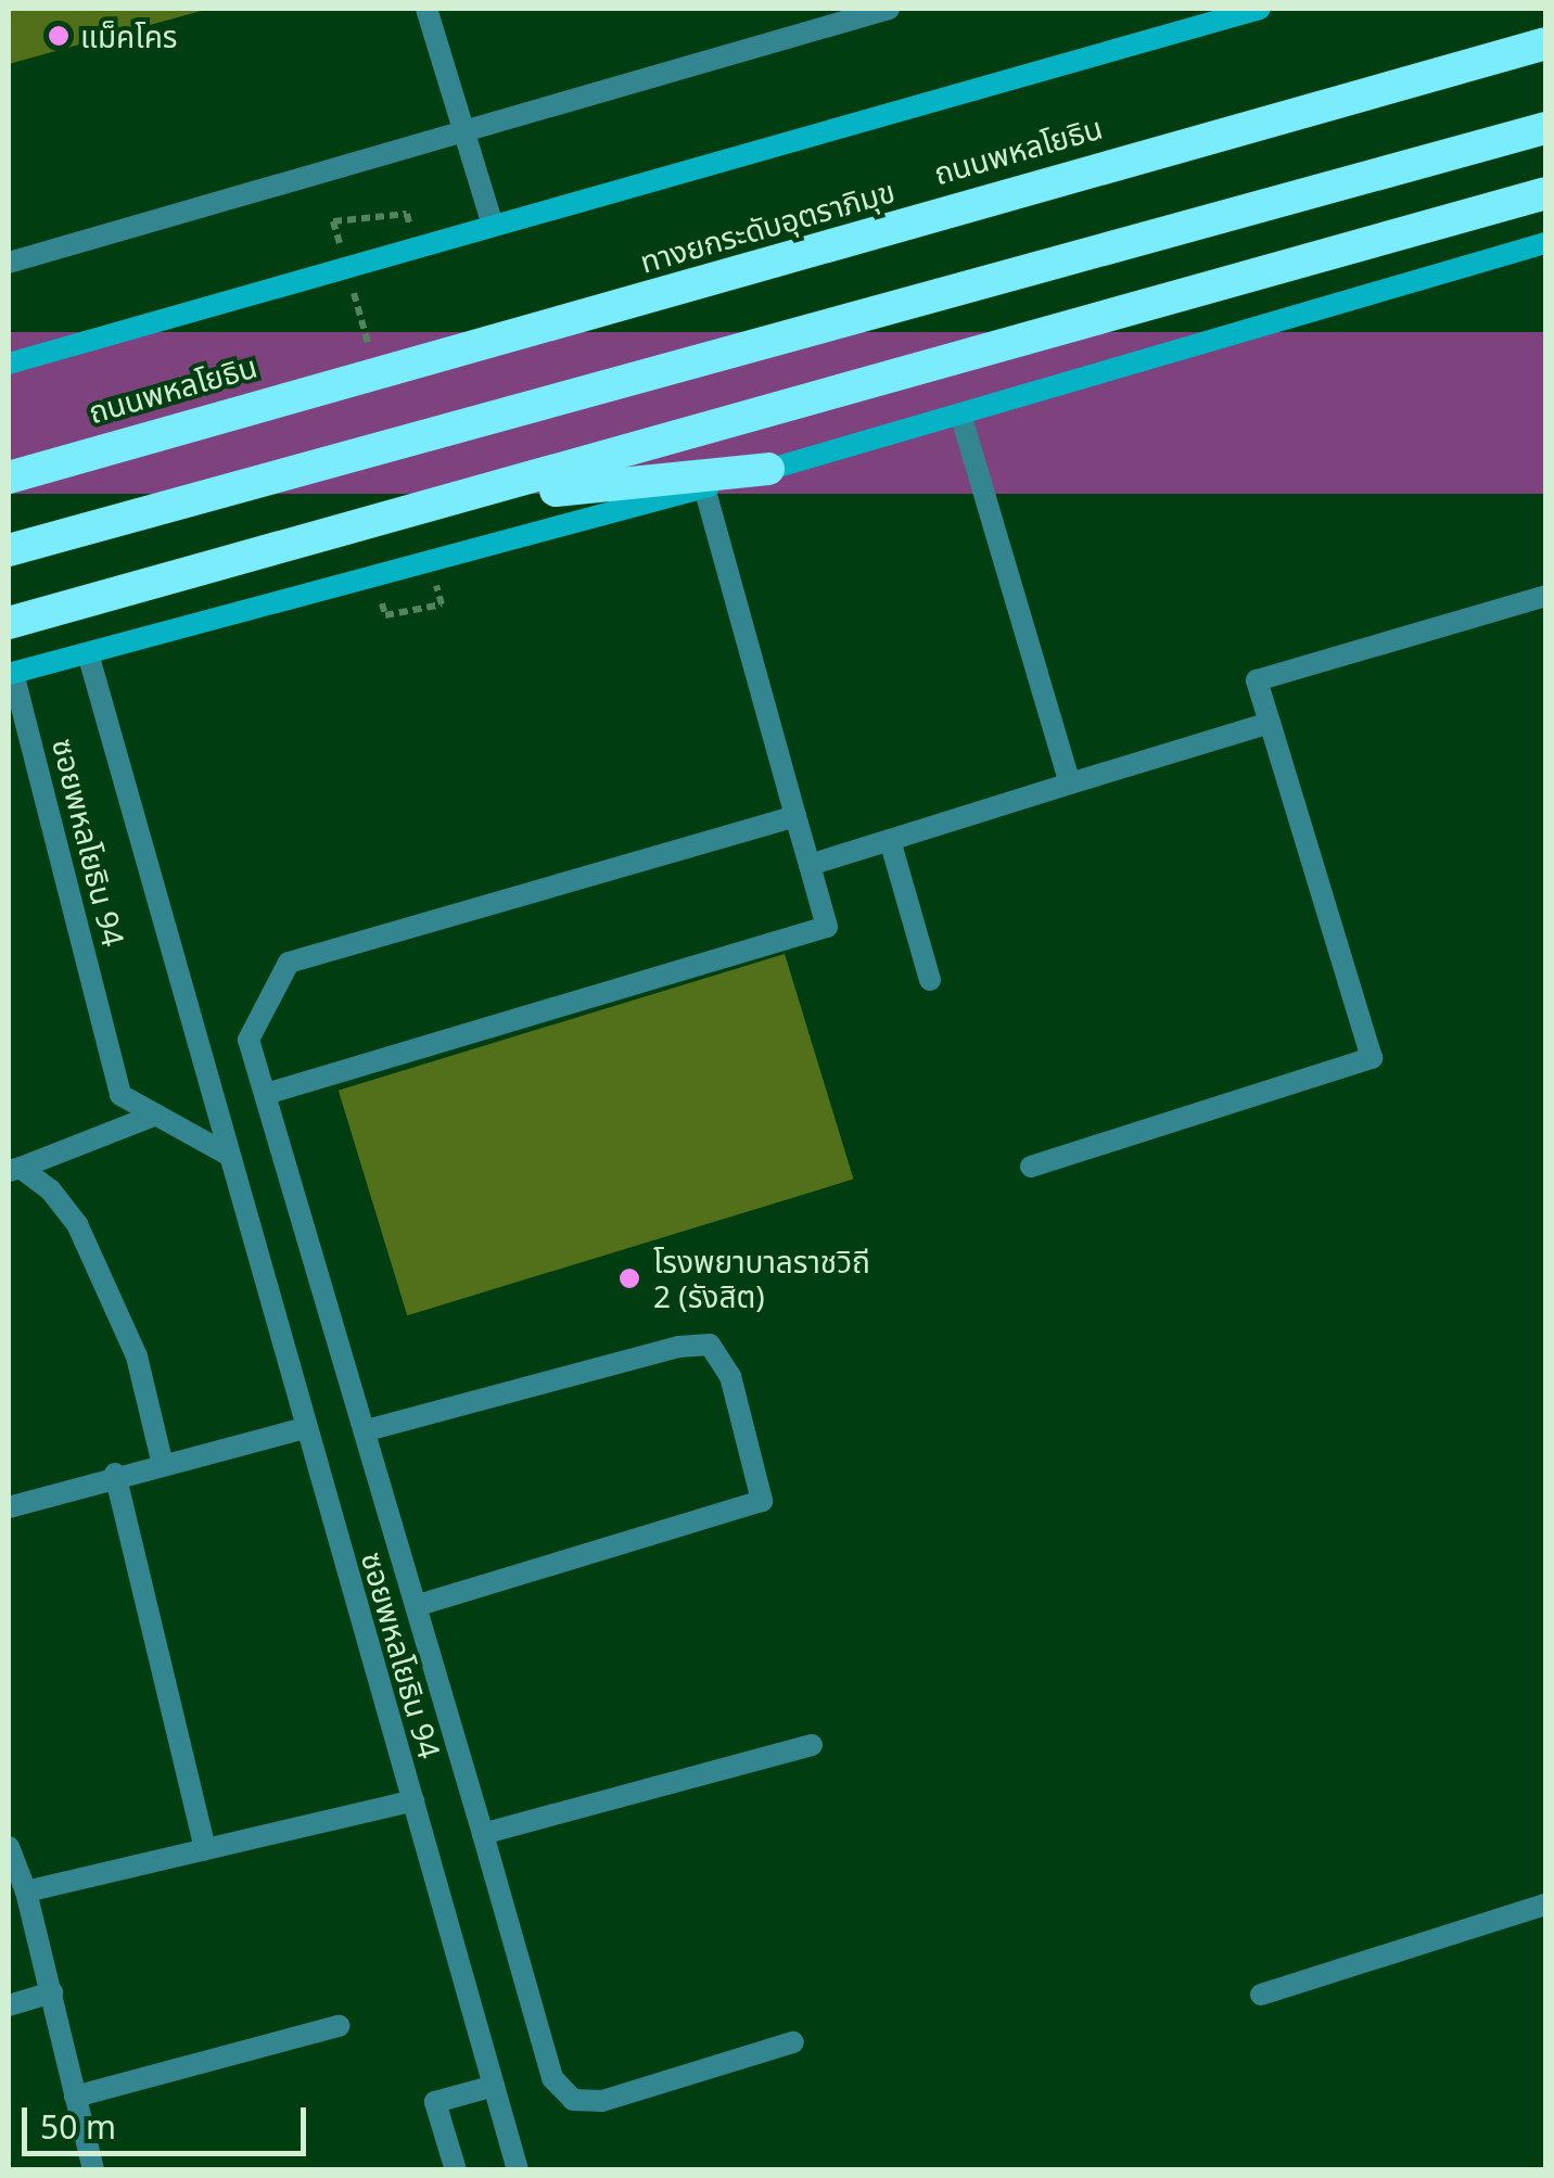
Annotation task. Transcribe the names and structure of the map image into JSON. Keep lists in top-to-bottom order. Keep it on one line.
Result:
{"streets":{"highway":["ทางยกระดับอุตราภิมุข"],"street":["ซอยพหลโยธิน 94"]},"places":["แม็คโคร","โรงพยาบาลราชวิถี 2 (รังสิต)"],"scale_bar":"50 m"}
